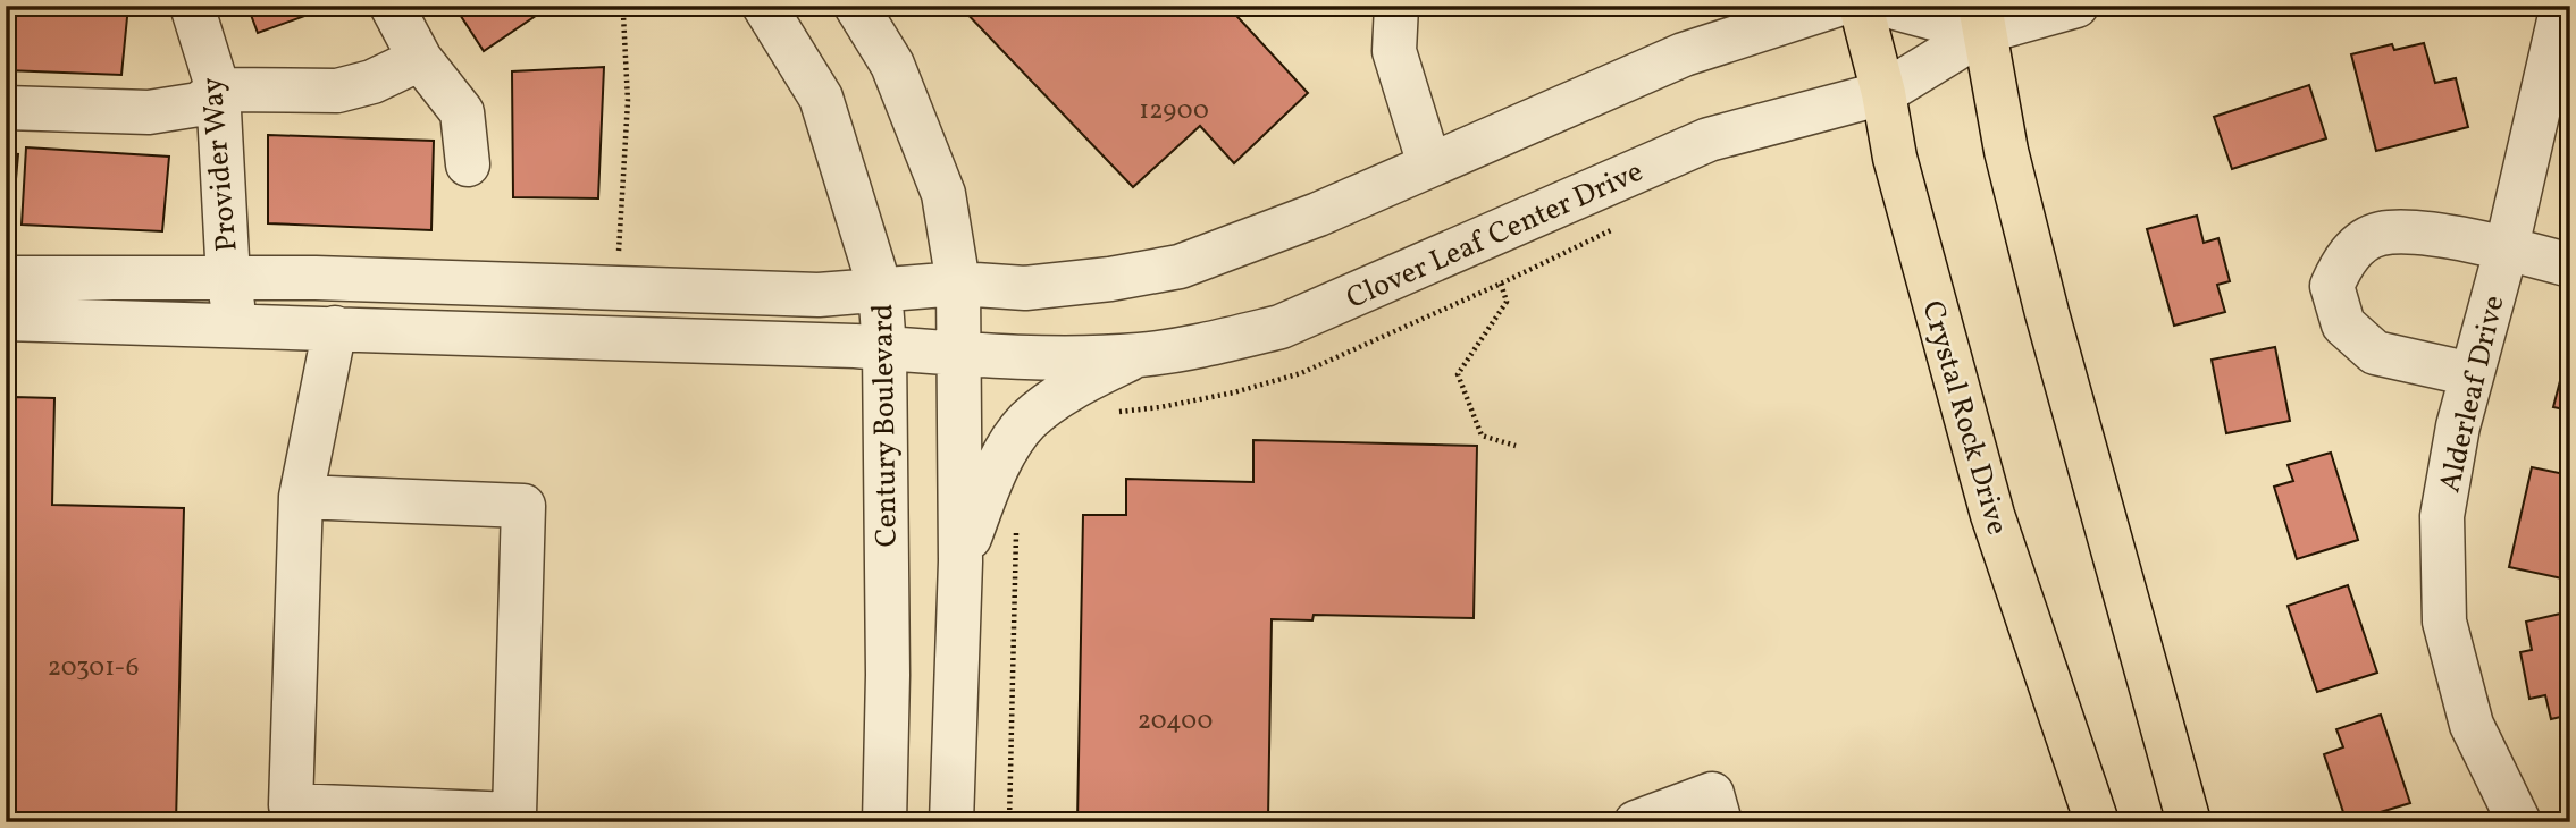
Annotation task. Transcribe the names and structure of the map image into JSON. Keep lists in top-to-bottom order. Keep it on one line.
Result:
{"streets":{"main road":["Crystal Rock Drive"],"street":["Provider Way","Clover Leaf Center Drive","Alderleaf Drive","Century Boulevard"]},"crossings":[["Provider Way","Clover Leaf Center Drive"],["Clover Leaf Center Drive","Crystal Rock Drive"],["Clover Leaf Center Drive","Century Boulevard"]],"house_numbers":["12900","20301-6","20400"]}
